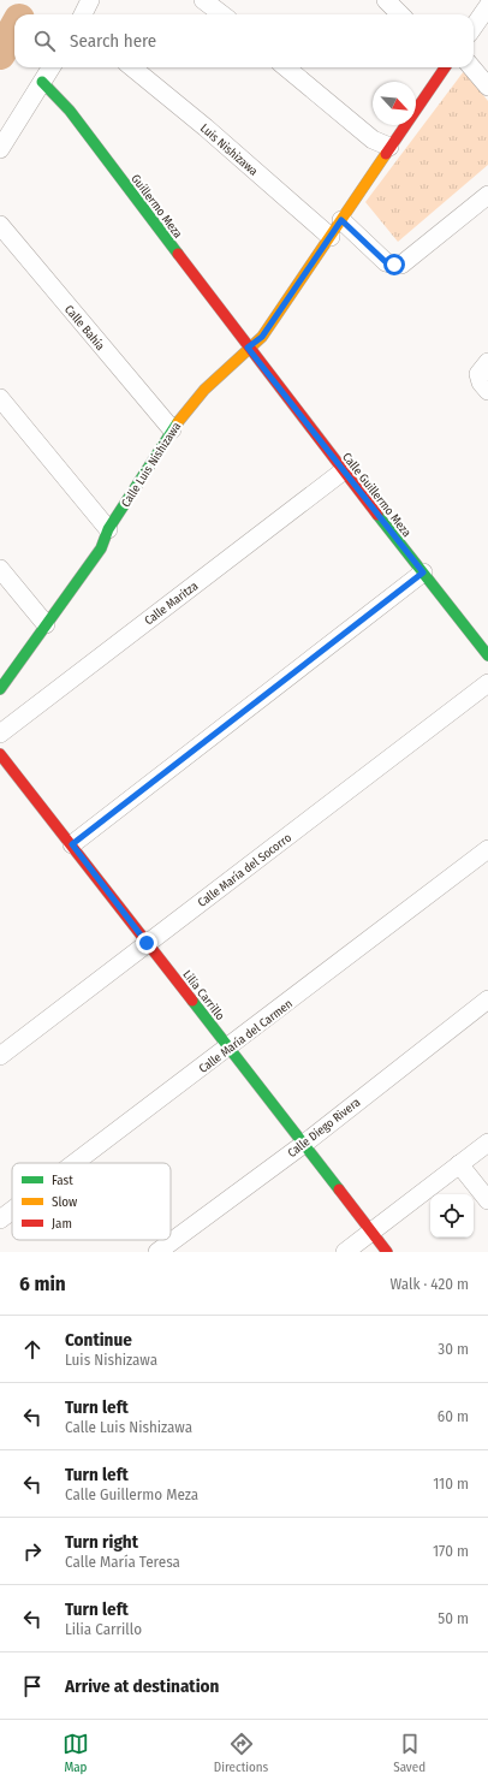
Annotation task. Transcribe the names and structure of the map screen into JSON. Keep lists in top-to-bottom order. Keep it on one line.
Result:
{"streets":{"street":["Luis Nishizawa","Guillermo Meza","Calle Bahía","Calle Luis Nishizawa","Calle Guillermo Meza","Calle Maritza","Calle María del Socorro","Lilia Carrillo","Calle María del Carmen","Calle Diego Rivera"]},"crossings":[["Luis Nishizawa","Calle Luis Nishizawa"],["Guillermo Meza","Calle Luis Nishizawa"],["Guillermo Meza","Calle Guillermo Meza"],["Calle Bahía","Calle Luis Nishizawa"],["Calle Luis Nishizawa","Calle Guillermo Meza"],["Calle Guillermo Meza","Calle Maritza"],["Calle María del Socorro","Lilia Carrillo"],["Lilia Carrillo","Calle María del Carmen"],["Lilia Carrillo","Calle Diego Rivera"]],"legend":["Fast","Slow","Jam"],"north":"bottom right","page":{"search":"Search here","heading":["6 min","Walk · 420 m"],"list":[["Continue","Luis Nishizawa","30 m"],["Turn left","Calle Luis Nishizawa","60 m"],["Turn left","Calle Guillermo Meza","110 m"],["Turn right","Calle María Teresa","170 m"],["Turn left","Lilia Carrillo","50 m"],"Arrive at destination"],"nav":["Map","Directions","Saved"]}}
